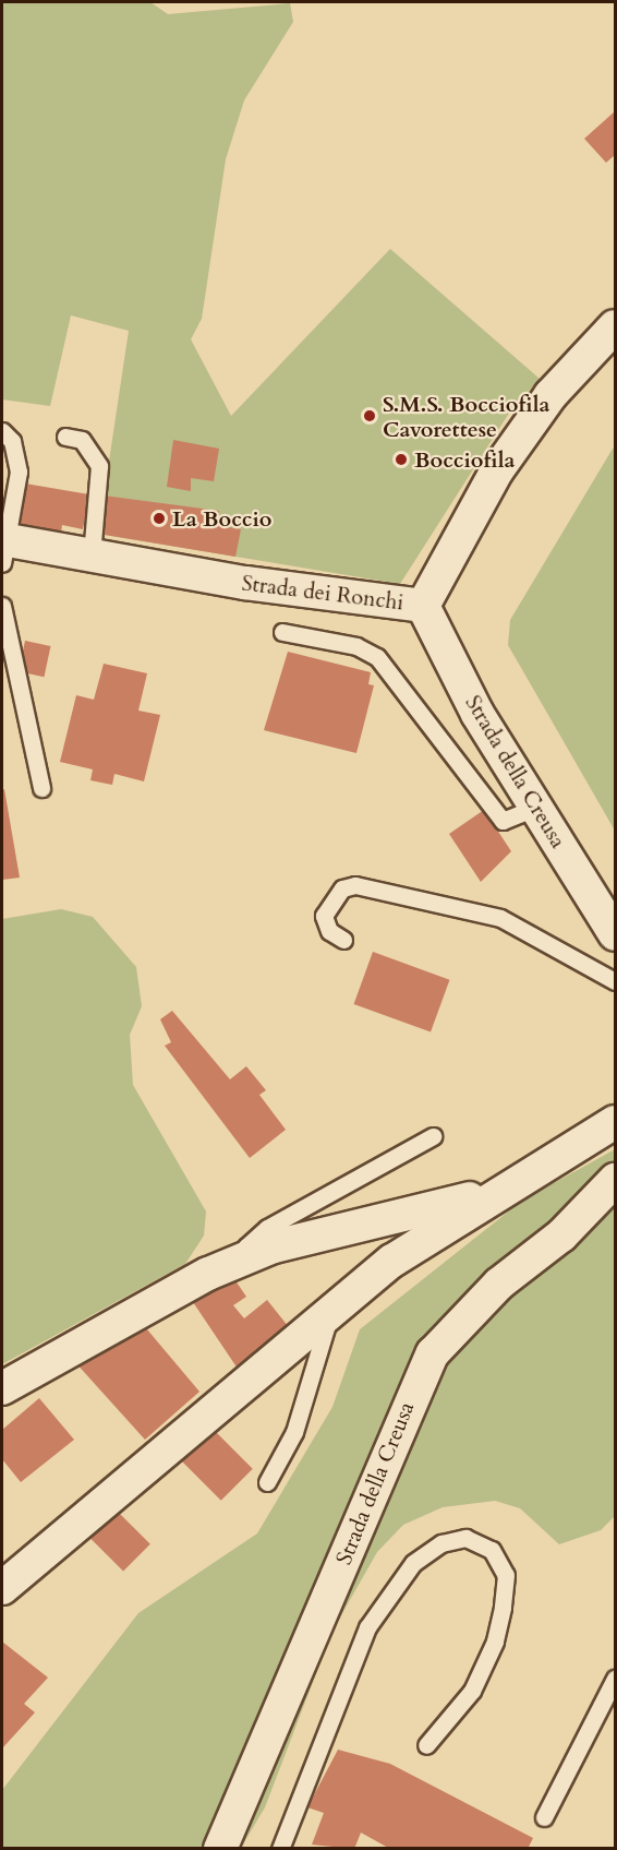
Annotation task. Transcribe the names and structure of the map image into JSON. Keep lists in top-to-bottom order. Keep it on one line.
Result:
{"streets":{"street":["Strada dei Ronchi","Strada della Creusa"]},"crossings":[["Strada dei Ronchi","Strada della Creusa"]],"places":["S.M.S. Bocciofila Cavorettese","Bocciofila","La Boccio"]}
